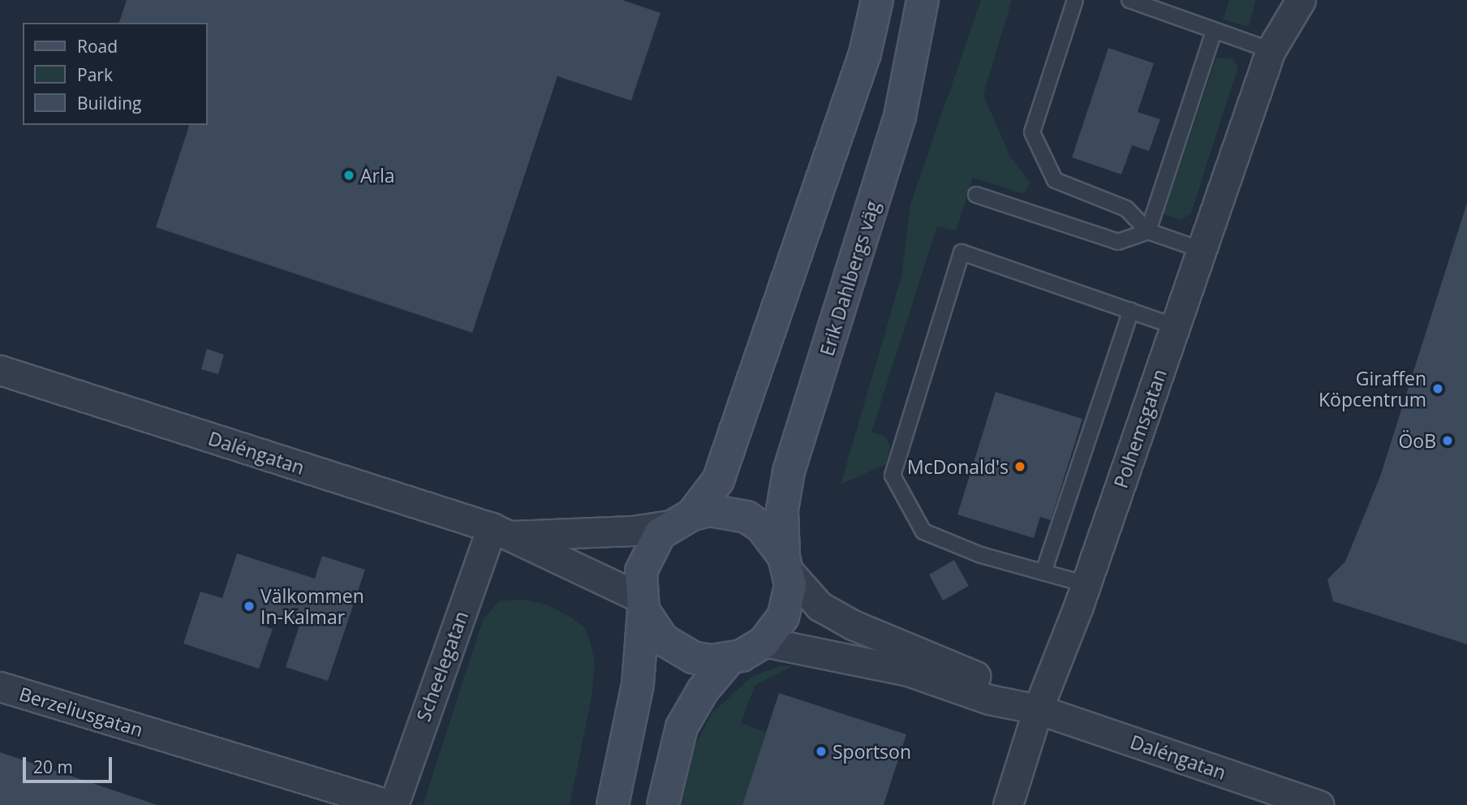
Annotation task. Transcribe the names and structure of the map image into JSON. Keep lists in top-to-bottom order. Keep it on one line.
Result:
{"streets":{"main road":["Erik Dahlbergs väg"],"street":["Polhemsgatan","Daléngatan","Scheelegatan","Berzeliusgatan"]},"crossings":[["Erik Dahlbergs väg","Daléngatan"],["Polhemsgatan","Daléngatan"],["Daléngatan","Scheelegatan"],["Scheelegatan","Berzeliusgatan"]],"places":["Arla","Giraffen Köpcentrum","ÖoB","McDonald's","Välkommen In-Kalmar","Sportson"],"legend":["Road","Park","Building"],"scale_bar":"20 m"}
